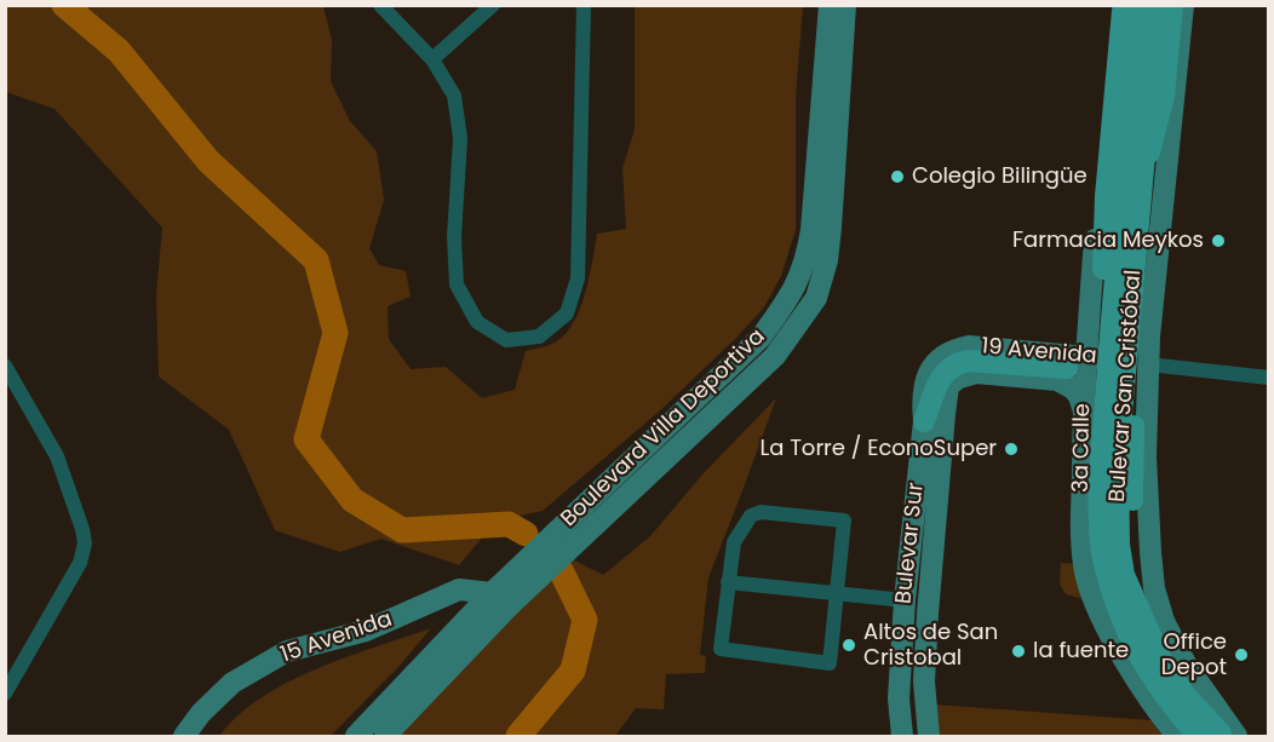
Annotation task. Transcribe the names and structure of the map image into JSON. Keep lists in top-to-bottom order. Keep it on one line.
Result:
{"streets":{"main road":["19 Avenida","Bulevar San Cristóbal","Boulevard Villa Deportiva","3a Calle","Bulevar Sur","15 Avenida"]},"crossings":[["19 Avenida","3a Calle"],["19 Avenida","Bulevar Sur"],["Bulevar San Cristóbal","3a Calle"],["Boulevard Villa Deportiva","15 Avenida"]],"places":["Colegio Bilingüe","Farmacia Meykos","La Torre / EconoSuper","Altos de San Cristobal","la fuente","Office Depot"]}
